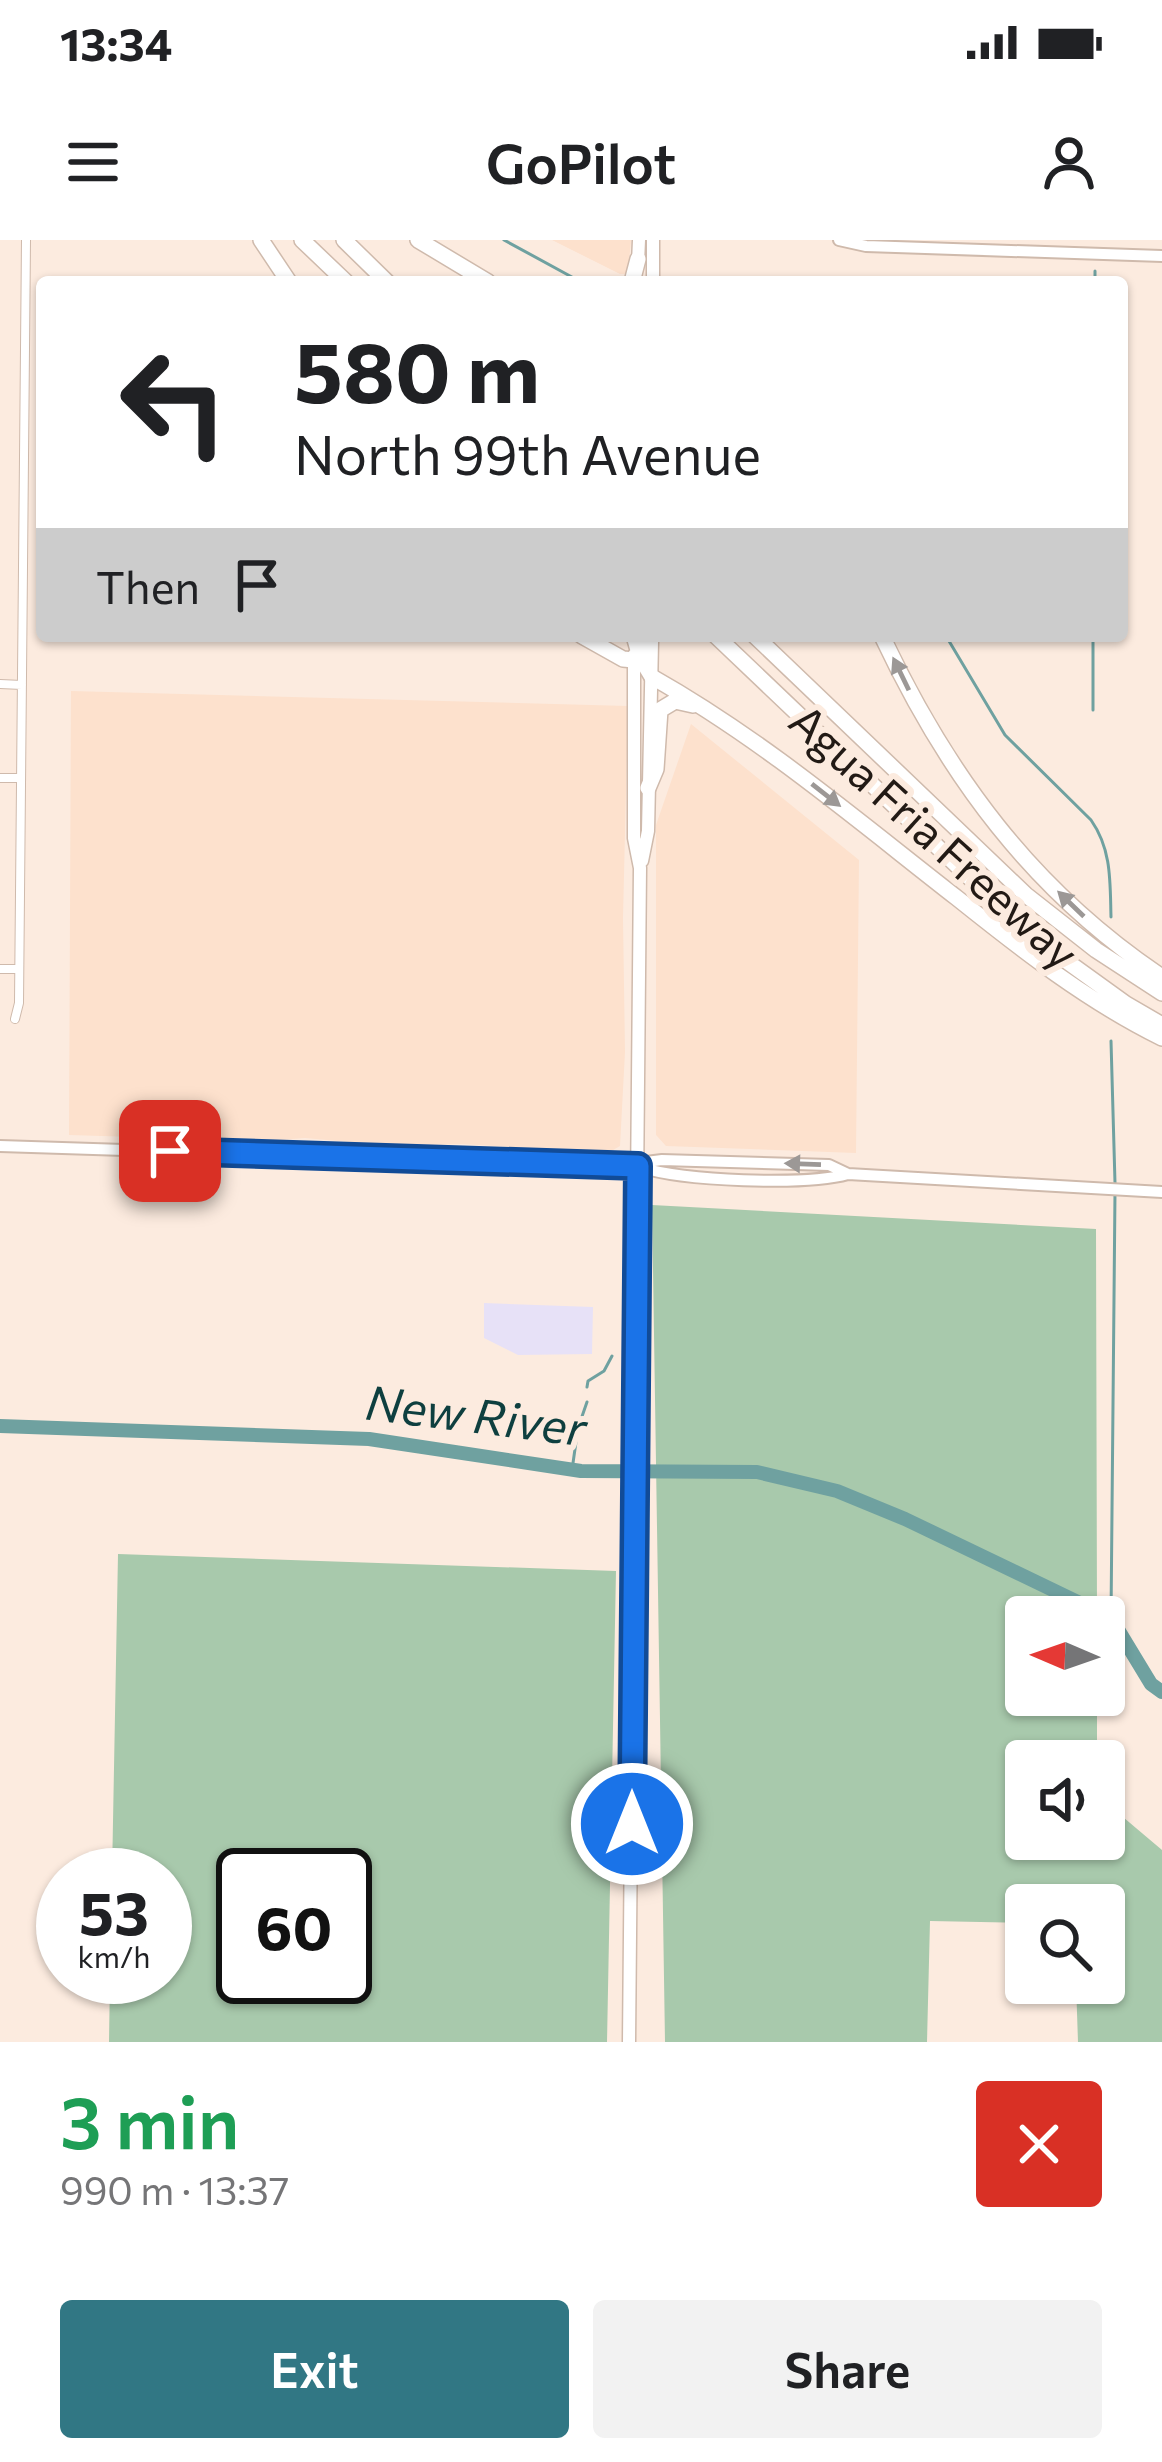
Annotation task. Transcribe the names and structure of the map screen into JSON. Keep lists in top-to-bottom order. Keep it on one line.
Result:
{"streets":{"highway":["Agua Fria Freeway"]},"water":["New River"],"north":"left","page":{"status":"13:34","header":"GoPilot","turn":["580 m","North 99th Avenue"],"then":"Then","speed":"53 km/h","limit":"60","heading":["3 min","990 m · 13:37"],"buttons":["Exit","Share"]}}
